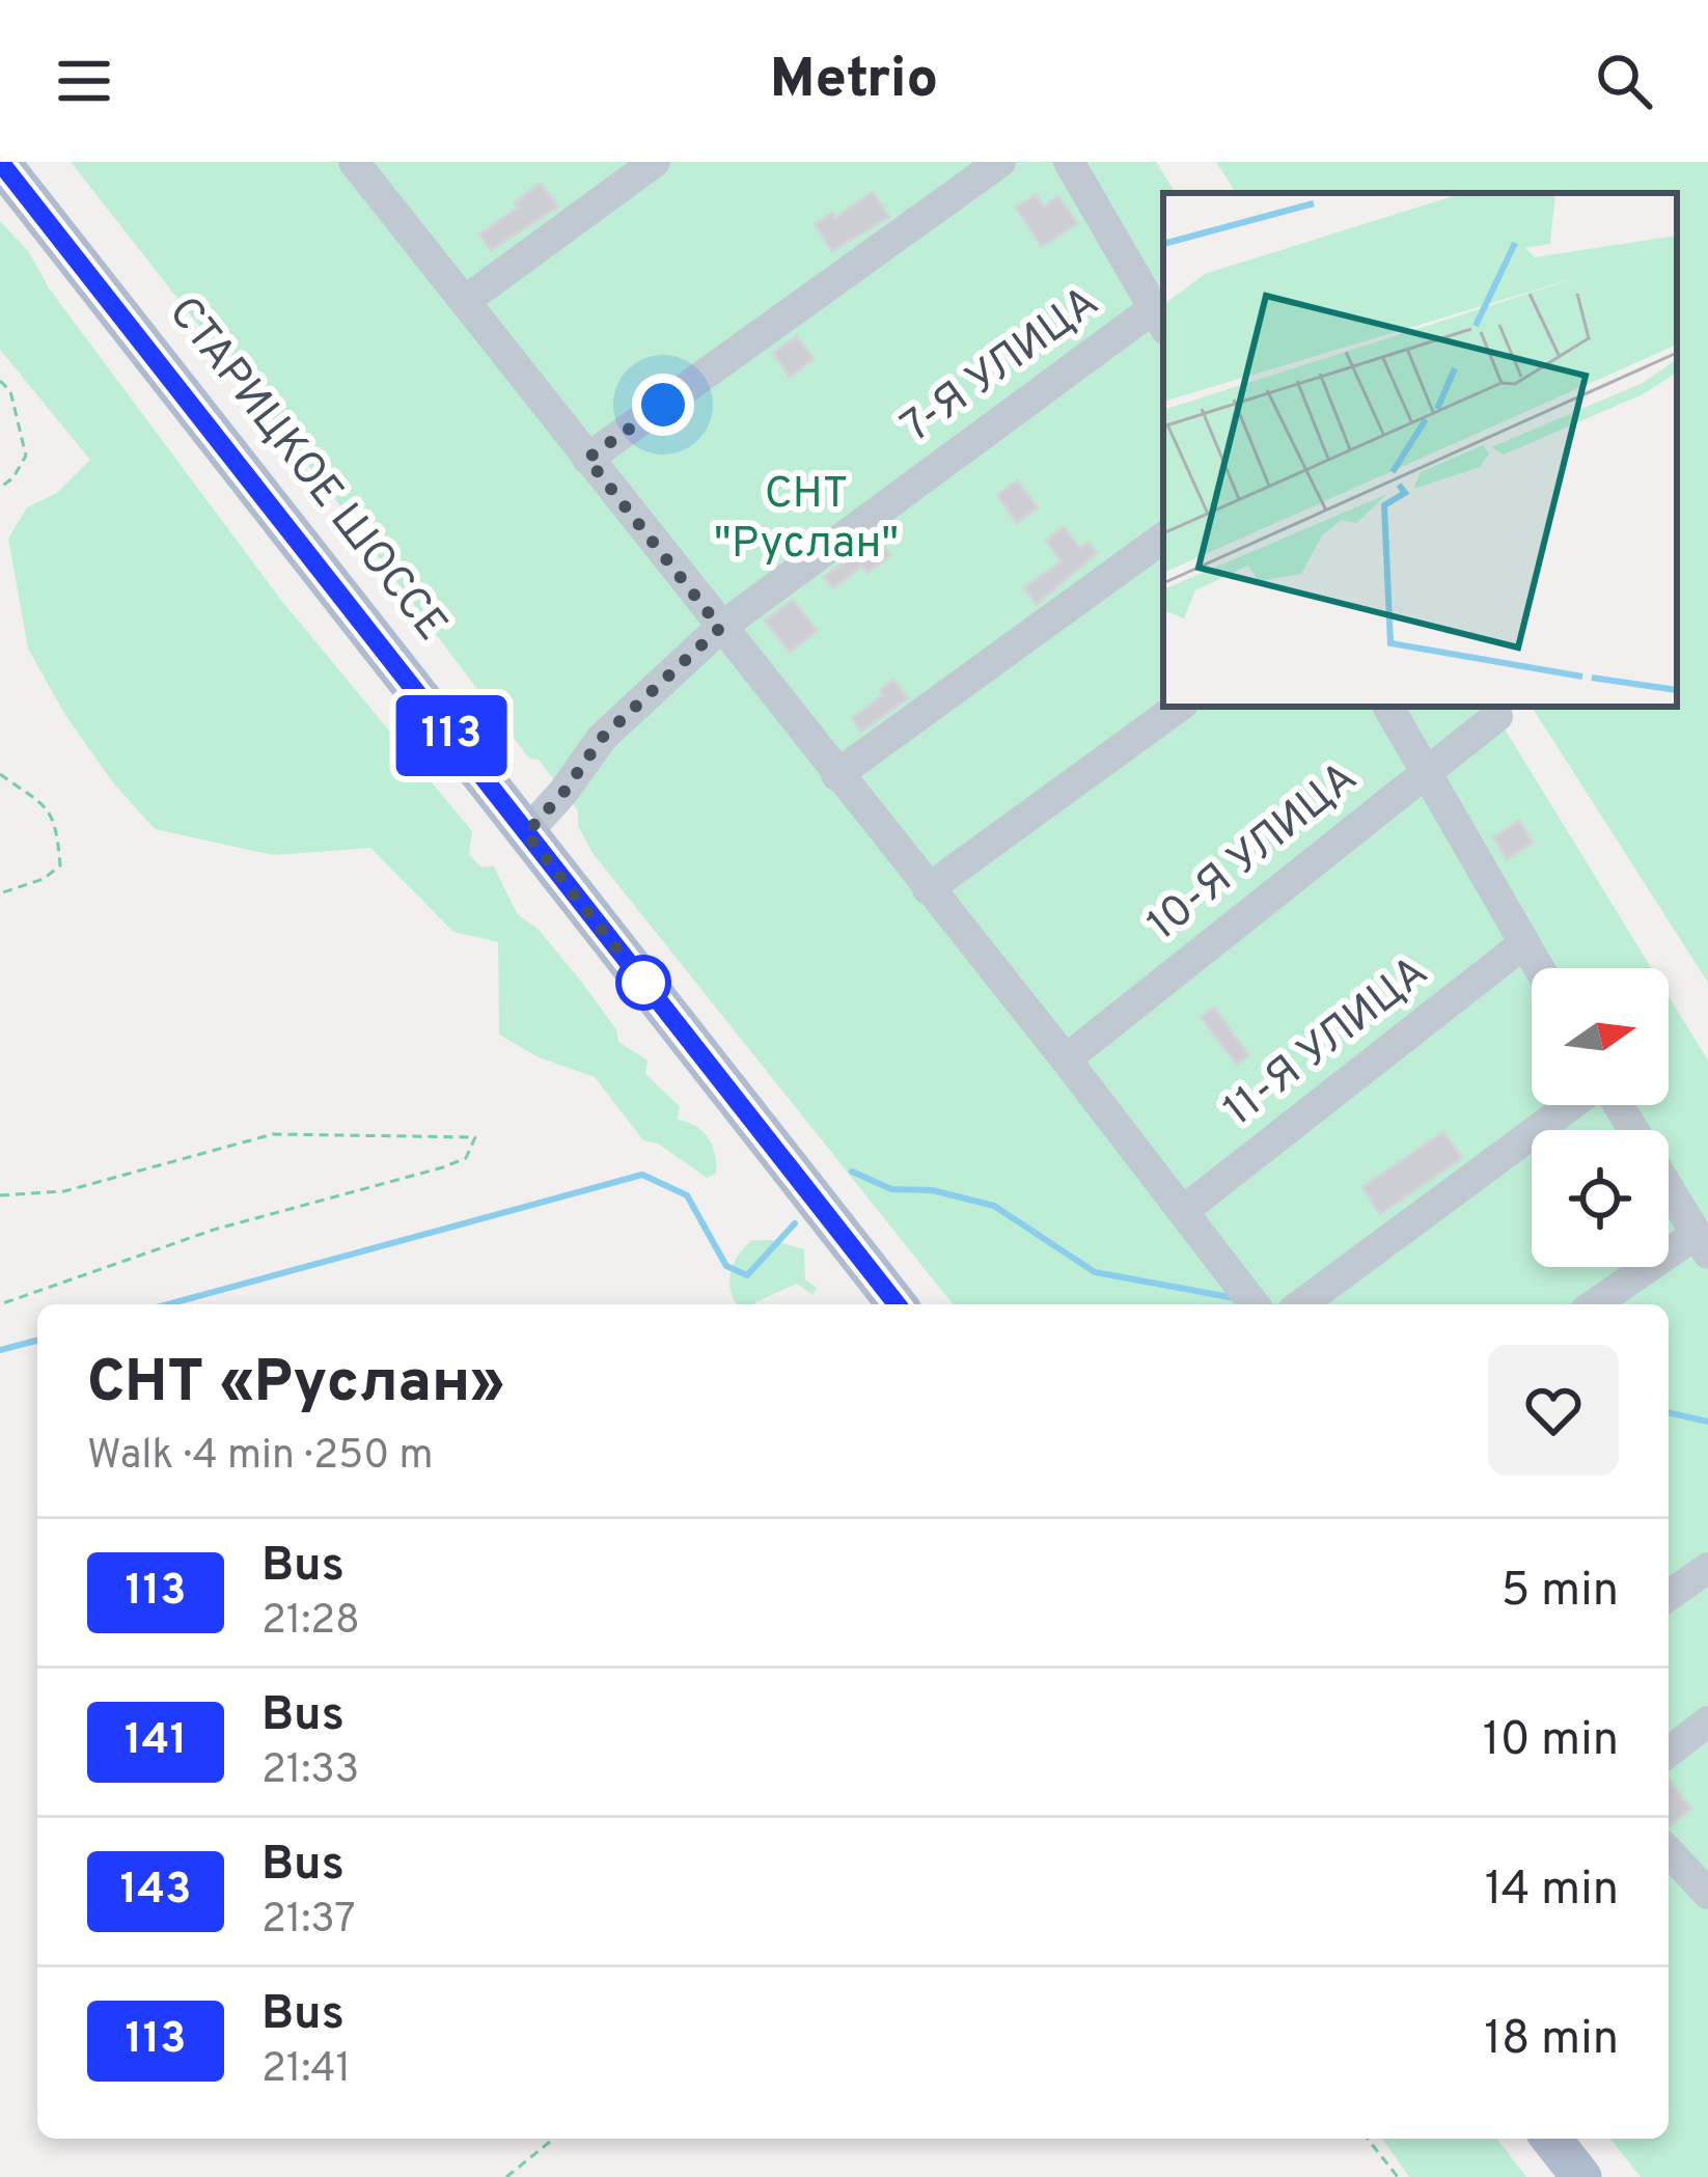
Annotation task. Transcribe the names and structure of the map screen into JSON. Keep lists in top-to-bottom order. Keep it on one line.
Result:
{"streets":{"main road":["СТАРИЦКОЕ ШОССЕ"],"street":["7-Я УЛИЦА","10-Я УЛИЦА","11-Я УЛИЦА"]},"crossings":[["7-Я УЛИЦА","СТАРИЦКОЕ ШОССЕ"]],"parks":["СНТ \"Руслан\""],"lines":["bus line 113"],"north":"right","page":{"header":"Metrio","on_map":"113","heading":["СНТ «Руслан»","Walk · 4 min · 250 m"],"list":[{"mark":"113","name":"Bus","note":"21:28","value":"5 min"},{"mark":"141","name":"Bus","note":"21:33","value":"10 min"},{"mark":"143","name":"Bus","note":"21:37","value":"14 min"},{"mark":"113","name":"Bus","note":"21:41","value":"18 min"}]}}
